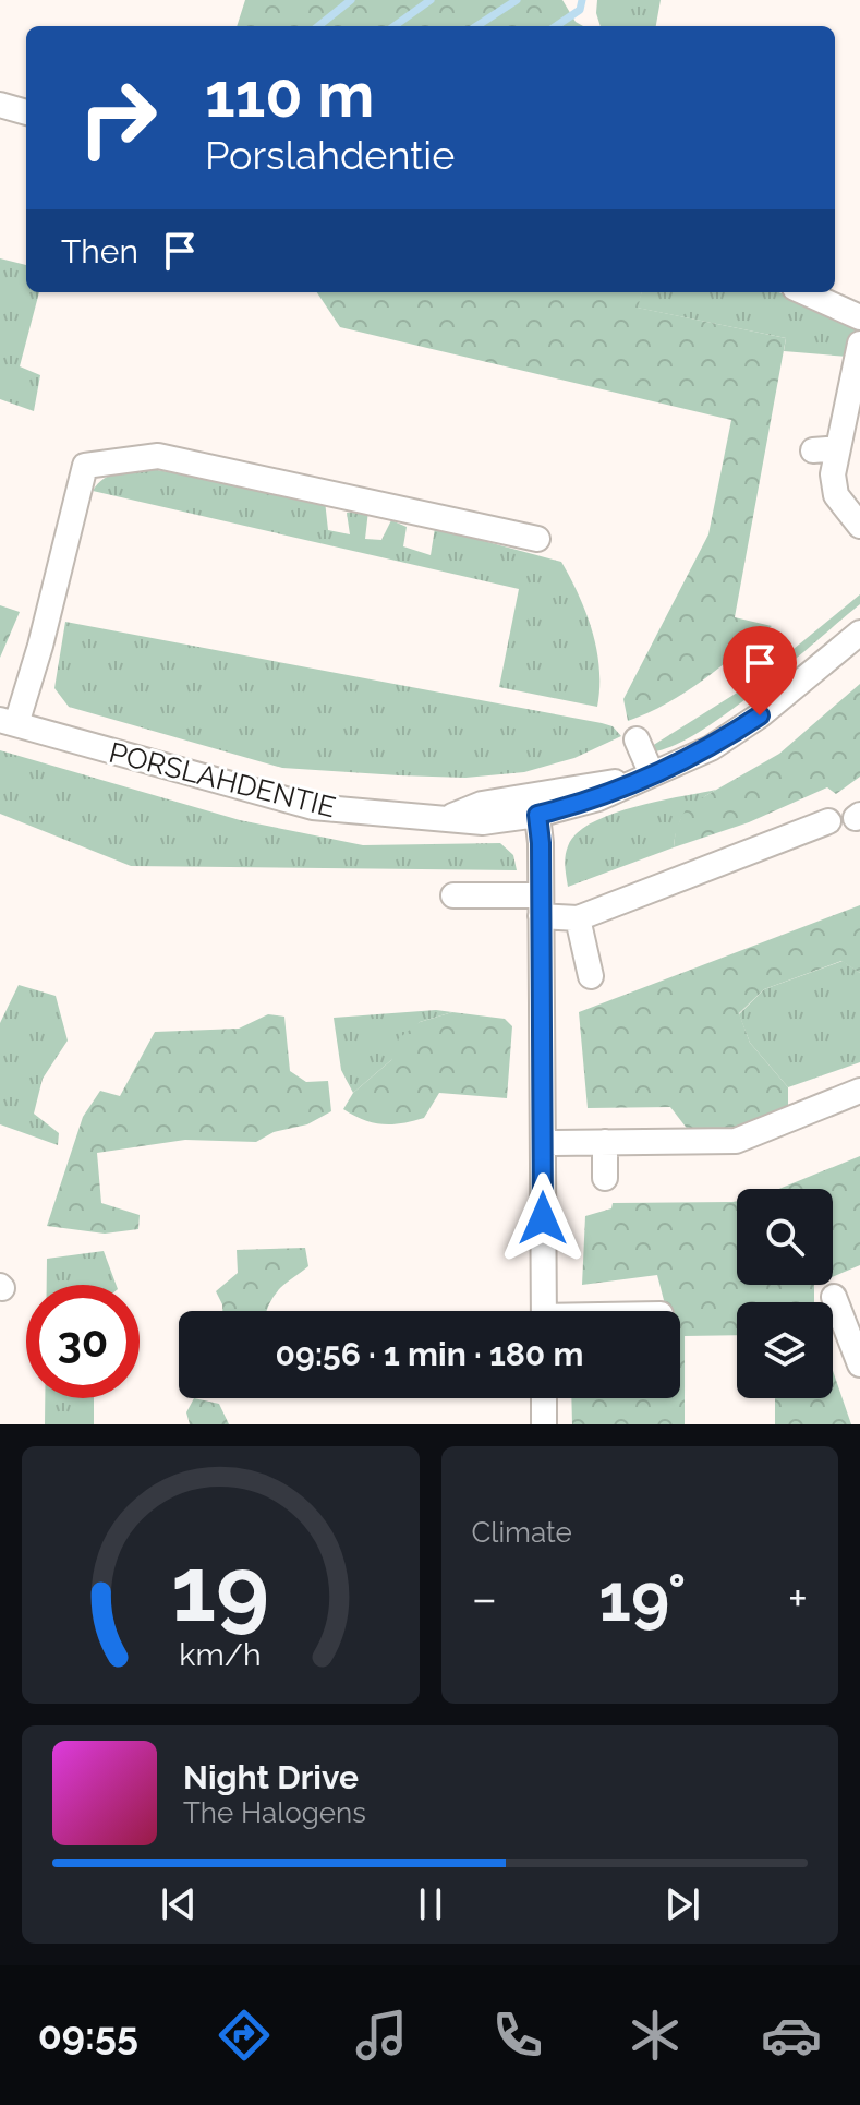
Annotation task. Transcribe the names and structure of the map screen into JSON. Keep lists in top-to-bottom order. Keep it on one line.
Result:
{"streets":{"street":["PORSLAHDENTIE"]},"page":{"turn":["110 m","Porslahdentie"],"then":"Then","limit":"30","trip":"09:56 · 1 min · 180 m","tile":"Climate","heat":["−","19°","+"],"song":["Night Drive","The Halogens"],"tabs":"09:55","gauge":["19","km/h"]}}
